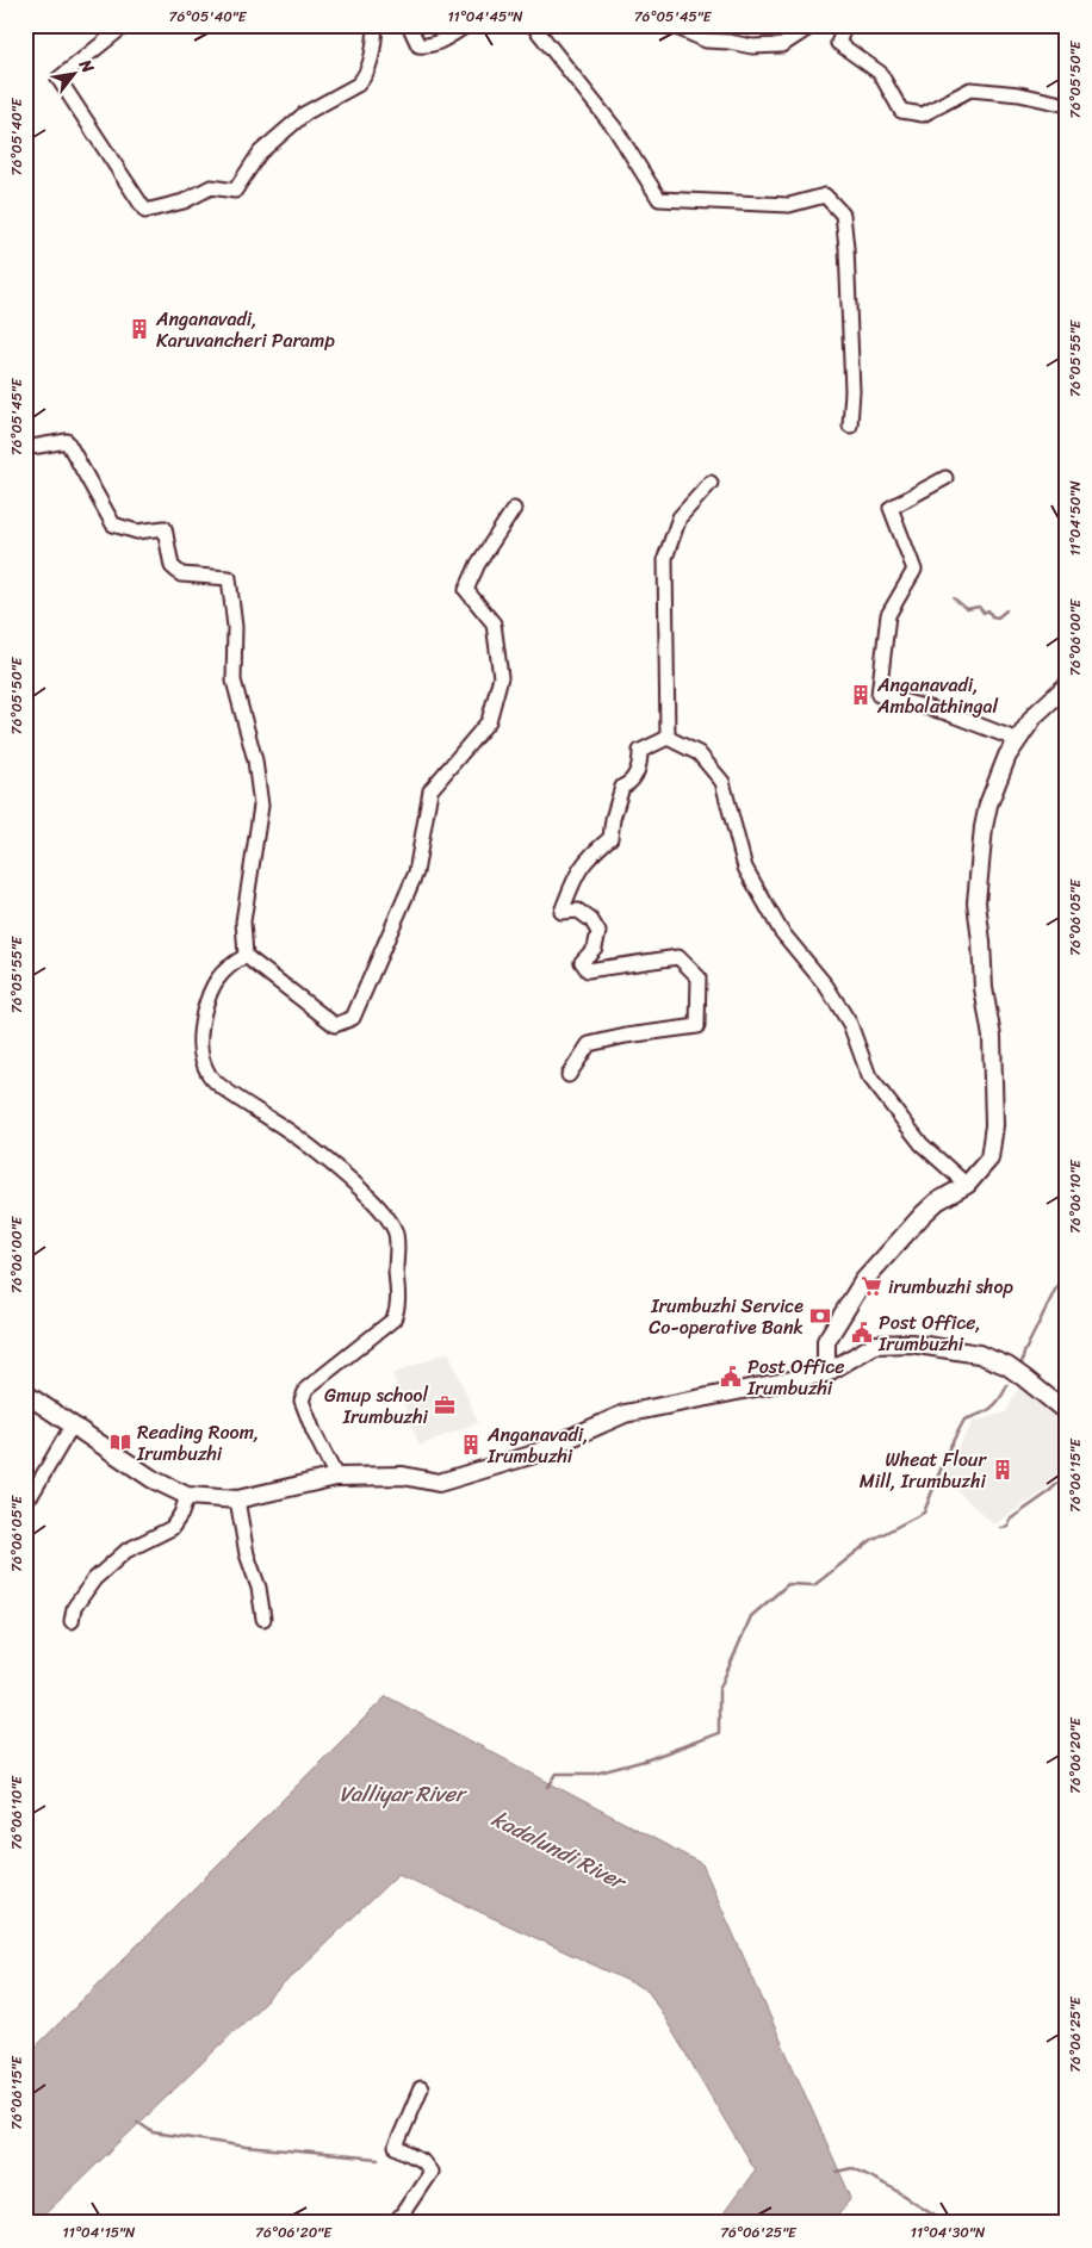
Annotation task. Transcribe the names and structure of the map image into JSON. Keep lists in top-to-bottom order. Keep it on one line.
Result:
{"water":["Valliyar River","kadalundi River"],"places":{"building":["Anganavadi, Karuvancheri Paramp","Anganavadi, Ambalathingal","Anganavadi, Irumbuzhi","Wheat Flour Mill, Irumbuzhi"],"supermarket":["irumbuzhi shop"],"bank":["Irumbuzhi Service Co-operative Bank"],"public building":["Post Office, Irumbuzhi","Post Office Irumbuzhi"],"office":["Gmup school Irumbuzhi"],"library":["Reading Room, Irumbuzhi"]},"north":"top right","coordinates":["76°05'40\"E","11°04'45\"N","76°05'45\"E","76°05'50\"E","76°05'55\"E","11°04'50\"N","76°06'00\"E","76°06'05\"E","76°06'10\"E","76°06'15\"E","76°06'20\"E","76°06'25\"E","11°04'15\"N","11°04'30\"N"]}
